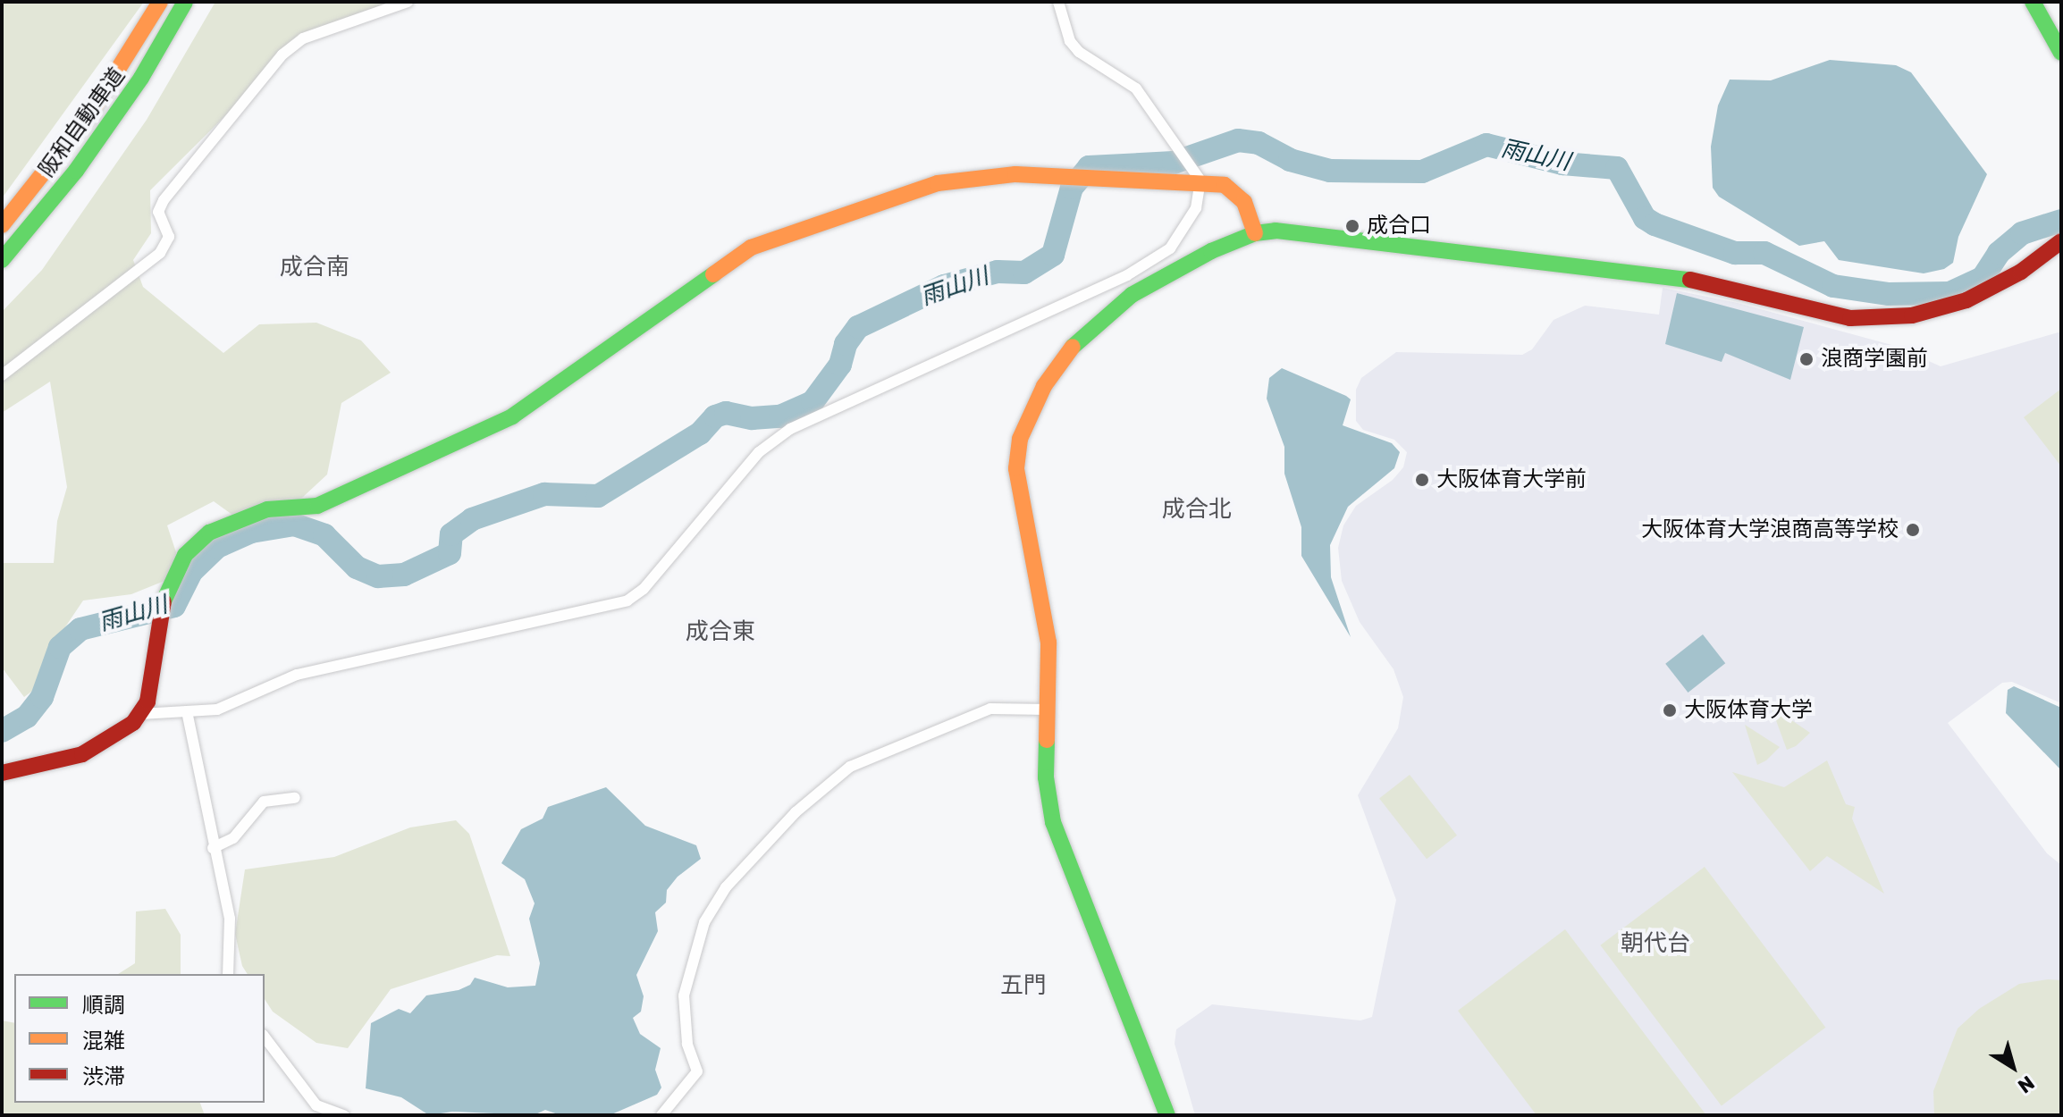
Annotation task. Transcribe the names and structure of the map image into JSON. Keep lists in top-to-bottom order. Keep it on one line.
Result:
{"streets":{"main road":["阪和自動車道"]},"districts":["成合南","成合北","成合東","朝代台","五門"],"water":["雨山川"],"places":["成合口","浪商学園前","大阪体育大学前","大阪体育大学浪商高等学校","大阪体育大学"],"legend":["順調","混雑","渋滞"],"north":"bottom right"}
